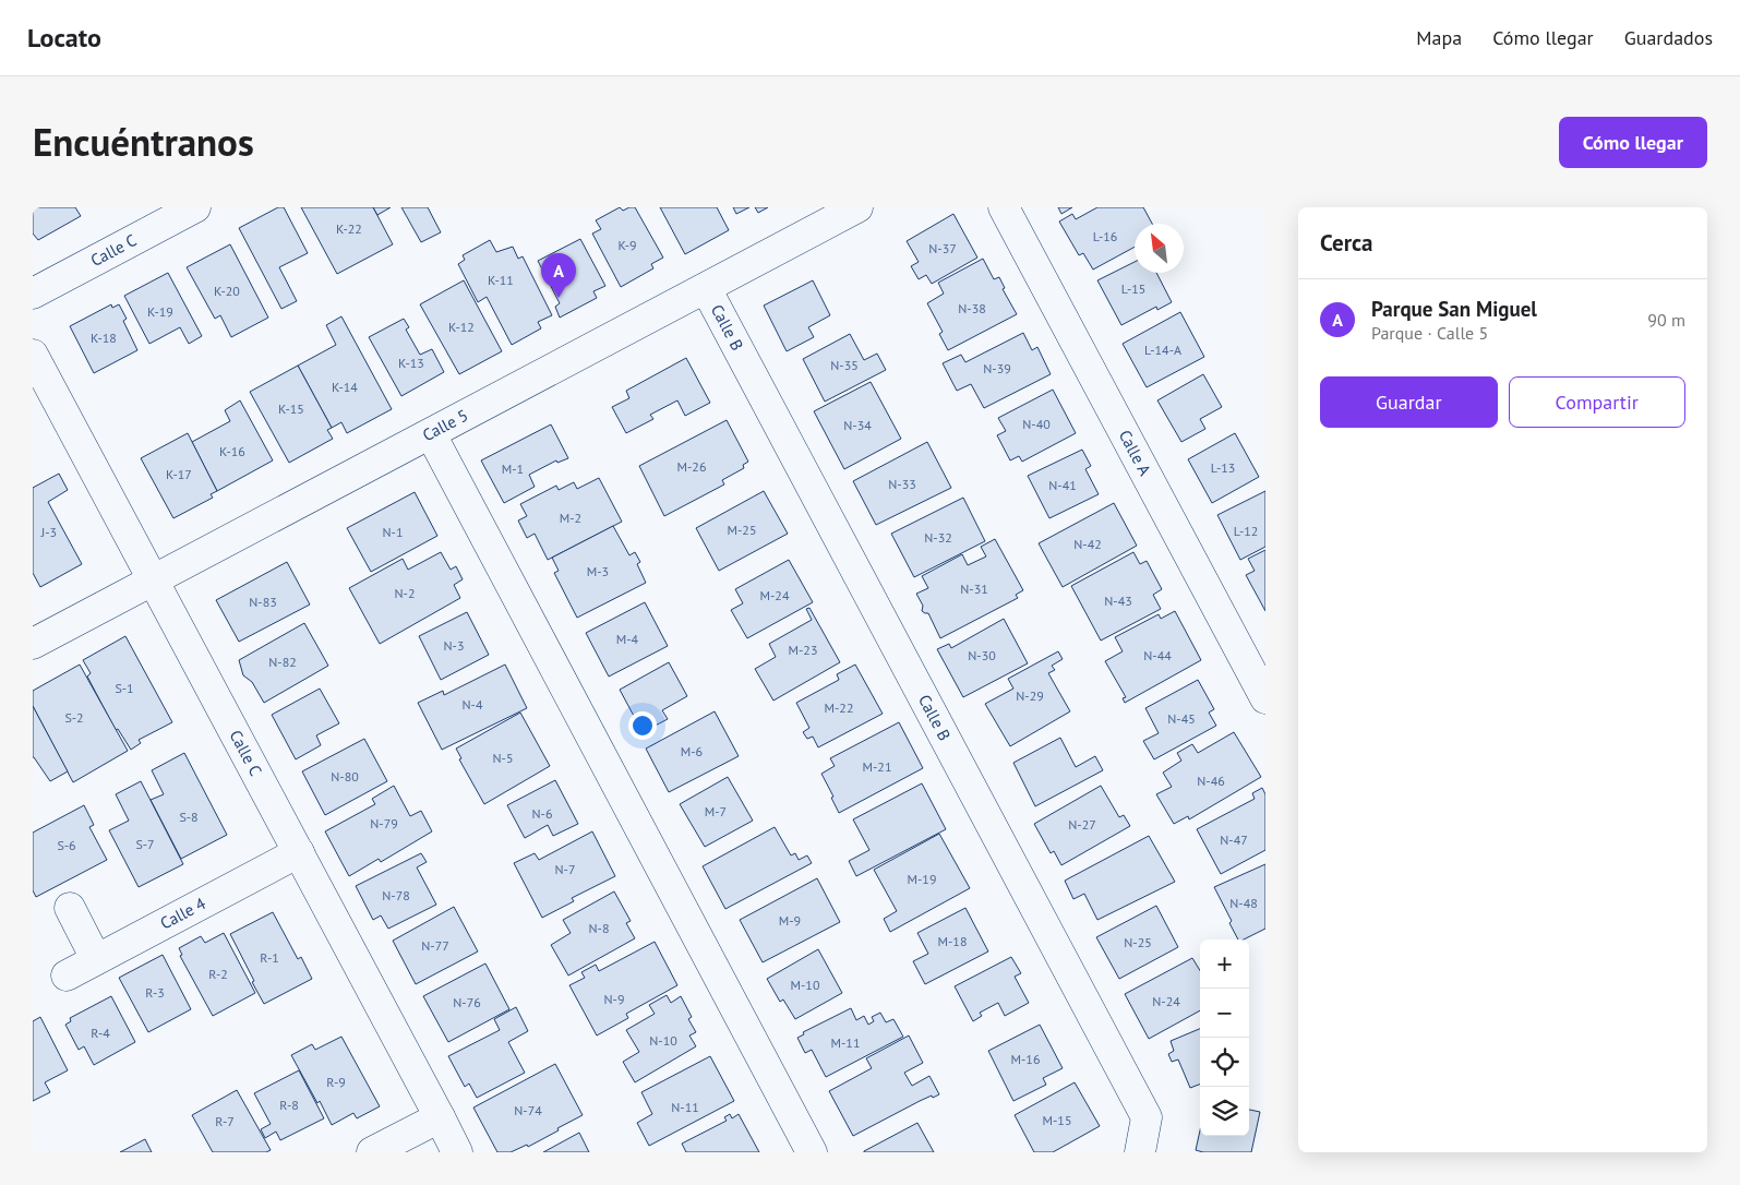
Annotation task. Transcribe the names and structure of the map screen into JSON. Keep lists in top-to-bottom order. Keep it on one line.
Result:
{"streets":{"street":["Calle C","Calle B","Calle 5","Calle A","Calle 4"]},"crossings":[["Calle C","Calle 5"],["Calle C","Calle 4"],["Calle B","Calle 5"]],"house_numbers":["K-22","L-16","K-9","N-37","K-11","L-15","K-20","N-38","K-19","K-12","K-18","L-14-A","K-13","N-35","N-39","K-14","K-15","N-40","N-34","K-16","M-26","L-13","M-1","K-17","N-33","N-41","M-2","M-25","L-12","J-3","N-1","N-32","N-42","M-3","N-31","N-2","M-24","N-43","N-83","M-4","N-3","M-23","N-30","N-44","N-82","S-1","N-29","N-4","M-22","S-2","N-45","M-6","N-5","M-21","N-80","N-46","M-7","N-6","S-8","N-79","N-27","N-47","S-7","S-6","N-7","M-19","N-78","N-48","M-9","N-8","M-18","N-25","N-77","R-1","R-2","M-10","R-3","N-9","N-24","N-76","R-4","N-10","M-11","M-16","R-9","R-8","N-11","N-74","M-15","R-7"],"north":"top left","page":{"header":"Locato","nav":["Mapa","Cómo llegar","Guardados"],"title":"Encuéntranos","buttons":["Cómo llegar",["Guardar","Compartir"]],"heading":"Cerca","pins":"A","list":[{"mark":"A","name":"Parque San Miguel","note":"Parque · Calle 5","value":"90 m"}],"map_buttons":["+","−"]}}
